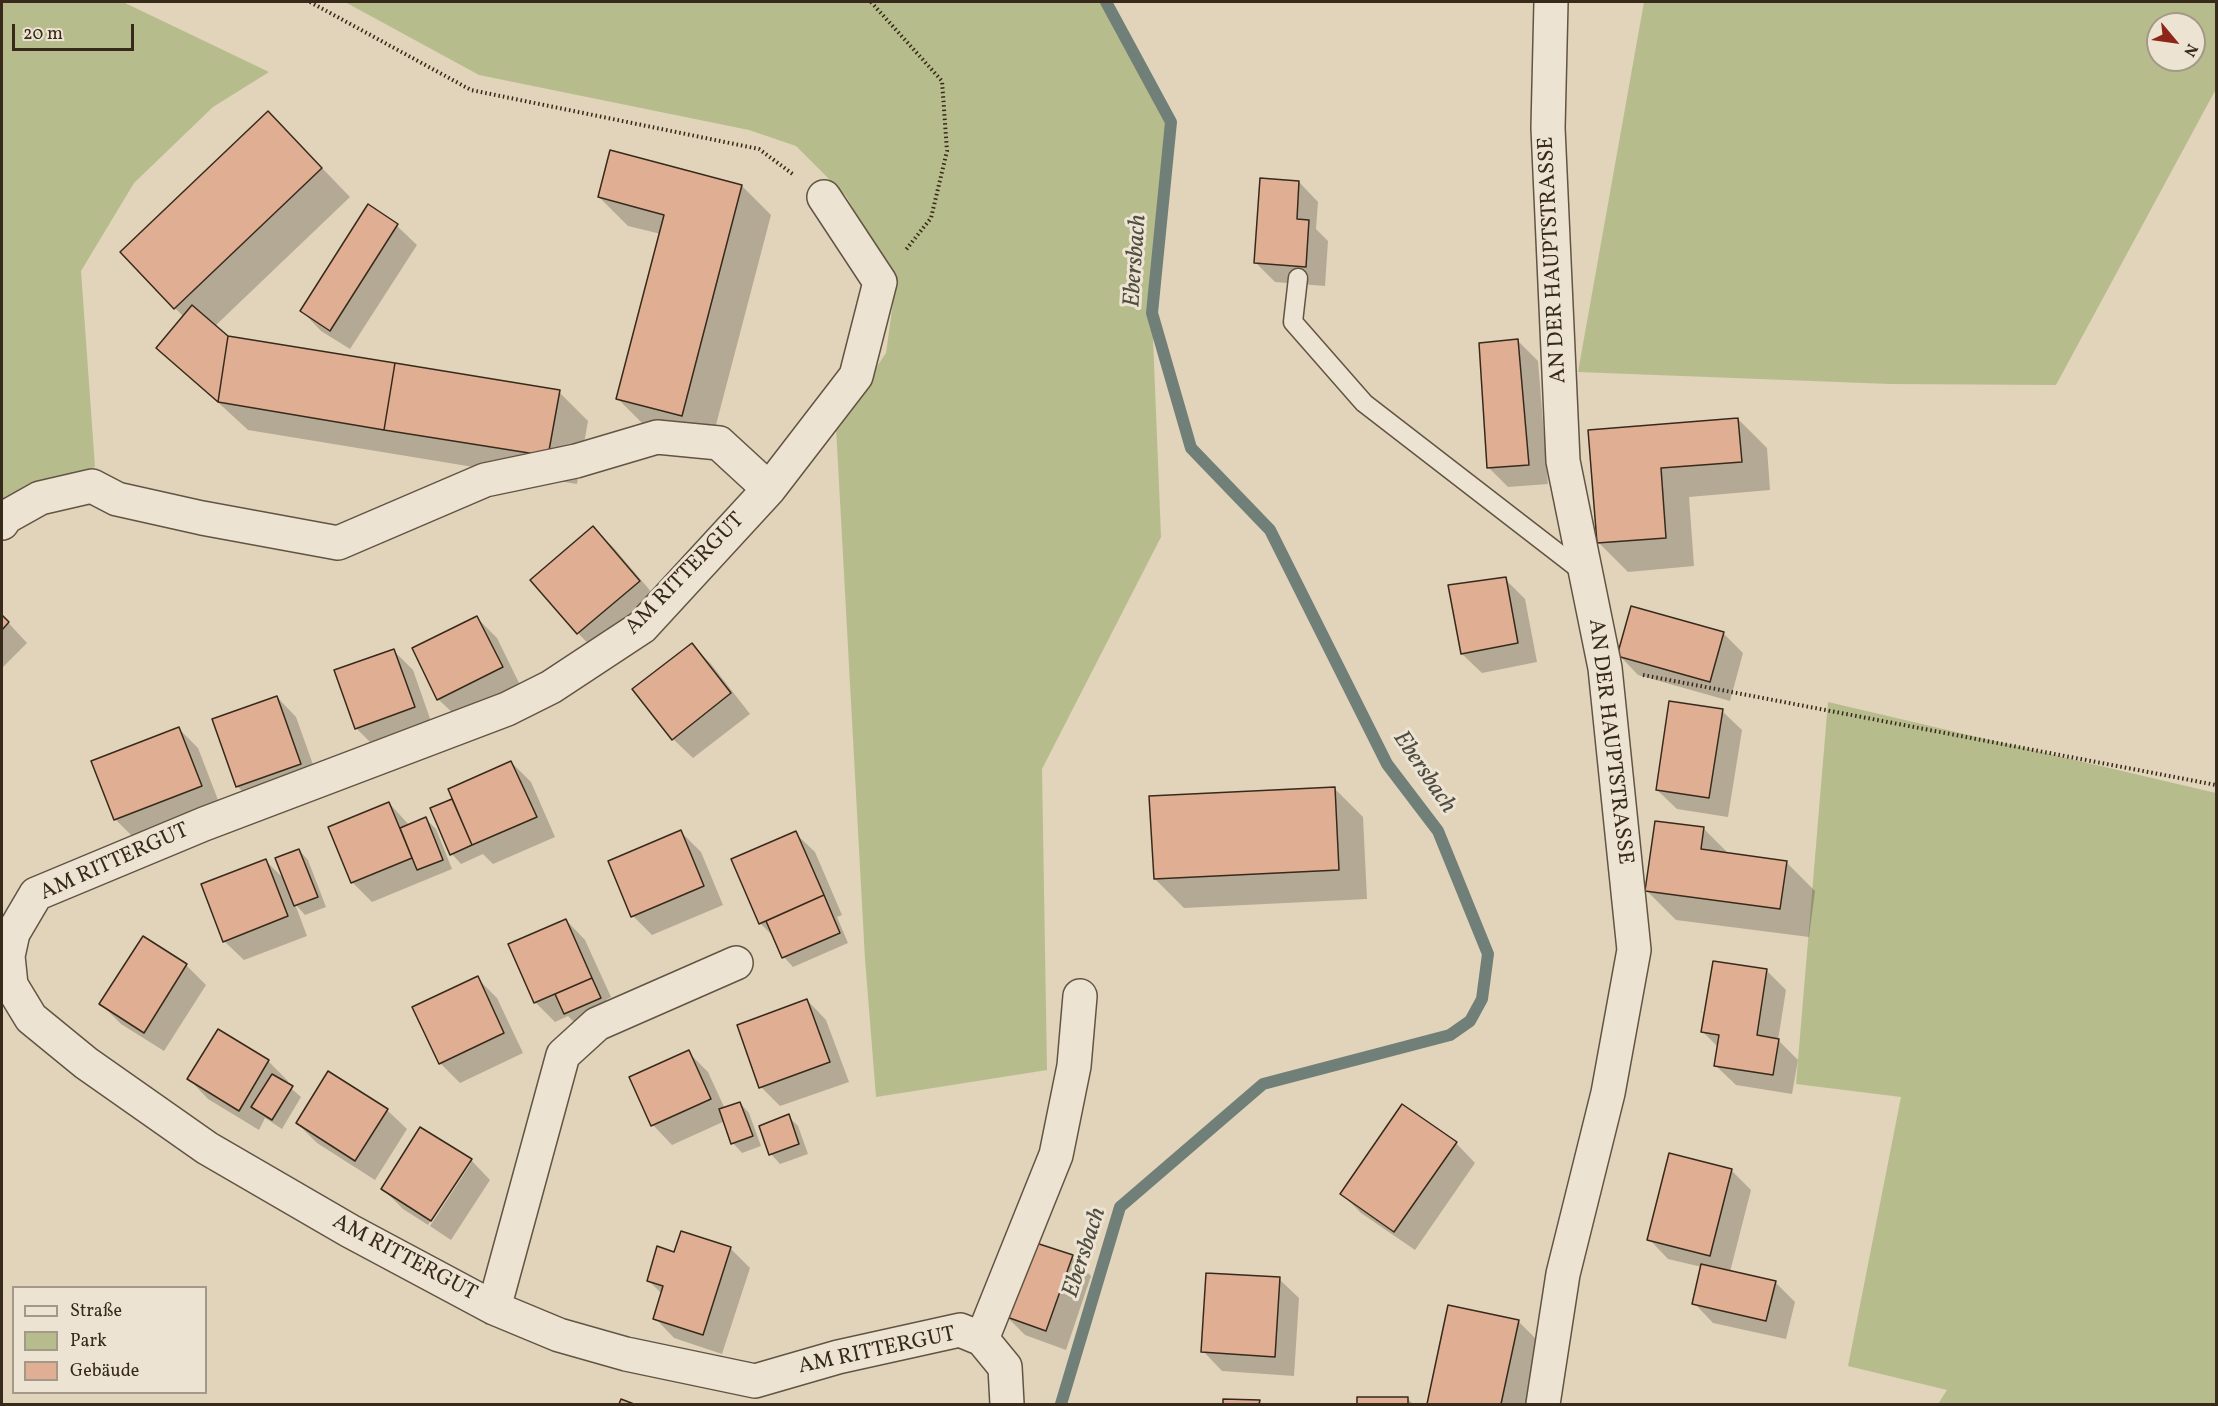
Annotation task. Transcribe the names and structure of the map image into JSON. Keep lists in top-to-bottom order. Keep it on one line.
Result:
{"streets":{"street":["AN DER HAUPTSTRASSE","AM RITTERGUT"]},"water":["Ebersbach"],"legend":["Straße","Park","Gebäude"],"scale_bar":"20 m","north":"bottom right"}
